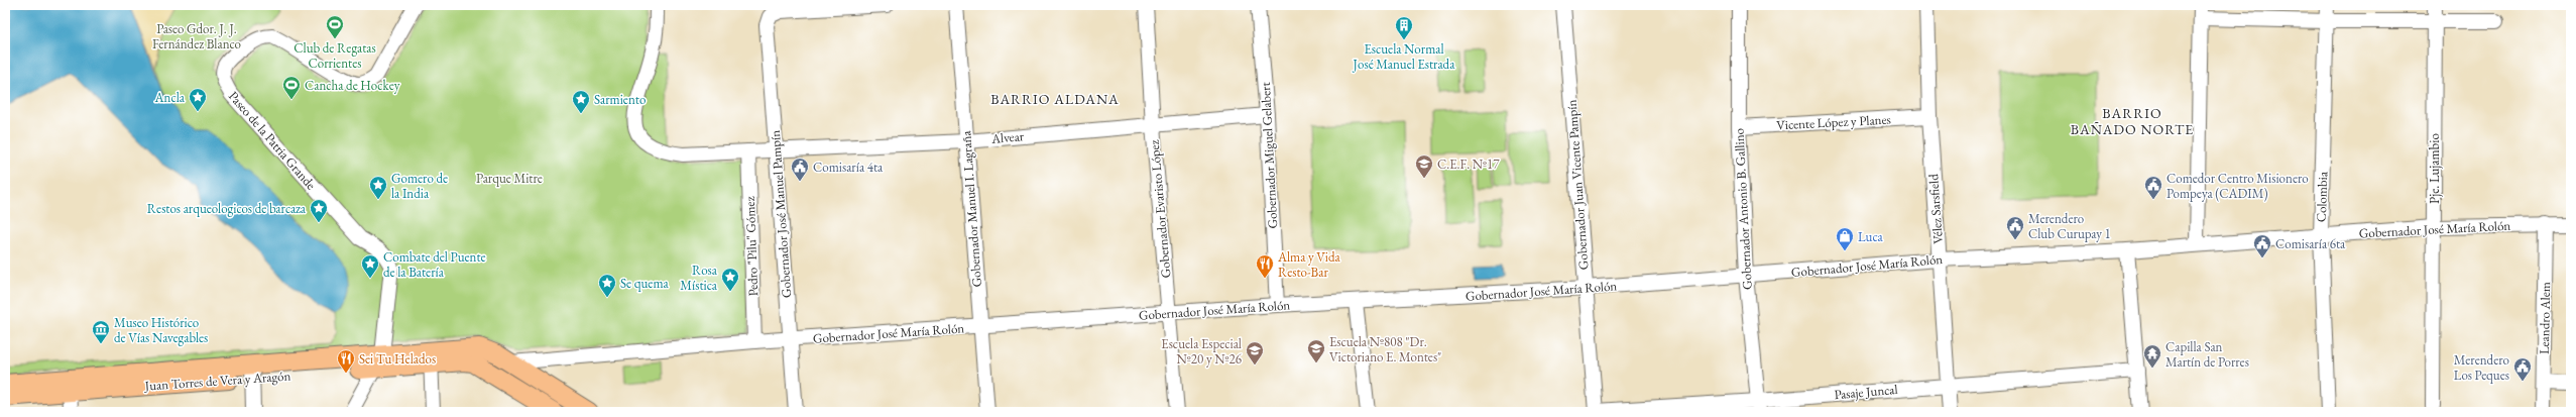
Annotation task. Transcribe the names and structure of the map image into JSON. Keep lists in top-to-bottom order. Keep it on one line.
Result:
{"streets":{"main road":["Juan Torres de Vera y Aragón"],"street":["Vicente López y Planes","Alvear","Paseo de la Patria Grande","Gobernador Miguel Gelabert","Pje. Lujambio","Gobernador Juan Vicente Pampín","Colombia","Gobernador Manuel I. Lagraña","Gobernador Evaristo López","Gobernador Antonio B. Gallino","Vélez Sarsfield","Gobernador José Manuel Pampín","Gobernador José María Rolón","Pedro \"Pilu\" Gómez","Leandro Alem","Pasaje Juncal"]},"crossings":[["Vicente López y Planes","Gobernador Antonio B. Gallino"],["Vicente López y Planes","Vélez Sarsfield"],["Alvear","Gobernador Miguel Gelabert"],["Alvear","Gobernador Manuel I. Lagraña"],["Alvear","Gobernador Evaristo López"],["Alvear","Gobernador José Manuel Pampín"],["Alvear","Pedro \"Pilu\" Gómez"],["Paseo de la Patria Grande","Juan Torres de Vera y Aragón"],["Gobernador Miguel Gelabert","Gobernador José María Rolón"],["Pje. Lujambio","Gobernador José María Rolón"],["Gobernador Juan Vicente Pampín","Gobernador José María Rolón"],["Gobernador Juan Vicente Pampín","Pasaje Juncal"],["Colombia","Gobernador José María Rolón"],["Gobernador Manuel I. Lagraña","Gobernador José María Rolón"],["Gobernador Evaristo López","Gobernador José María Rolón"],["Gobernador Antonio B. Gallino","Gobernador José María Rolón"],["Gobernador Antonio B. Gallino","Pasaje Juncal"],["Vélez Sarsfield","Gobernador José María Rolón"],["Vélez Sarsfield","Pasaje Juncal"],["Gobernador José Manuel Pampín","Gobernador José María Rolón"],["Gobernador José María Rolón","Pedro \"Pilu\" Gómez"],["Gobernador José María Rolón","Leandro Alem"]],"districts":["BARRIO ALDANA","BARRIO BAÑADO NORTE"],"parks":["Paseo Gdor. J. J. Fernández Blanco","Parque Mitre"],"places":{"sports":["Club de Regatas Corrientes","Cancha de Hockey"],"building":["Escuela Normal José Manuel Estrada"],"place":["Ancla","Sarmiento","Gomero de la India","Restos arqueologicos de barcaza","Combate del Puente de la Batería","Rosa Mística","Se quema"],"school or university":["C.E.F. Nº17","Escuela Nº808 \"Dr. Victoriano E. Montes\"","Escuela Especial Nº20 y Nº26"],"public building":["Comisaría 4ta","Comedor Centro Misionero Pompeya (CADIM)","Merendero Club Curupay 1","Comisaría 6ta","Merendero Los Peques"],"shop":["Luca"],"restaurant":["Alma y Vida Resto-Bar","Sei Tu Helados"],"museum":["Museo Histórico de Vías Navegables"],"temple":["Capilla San Martín de Porres"]}}
